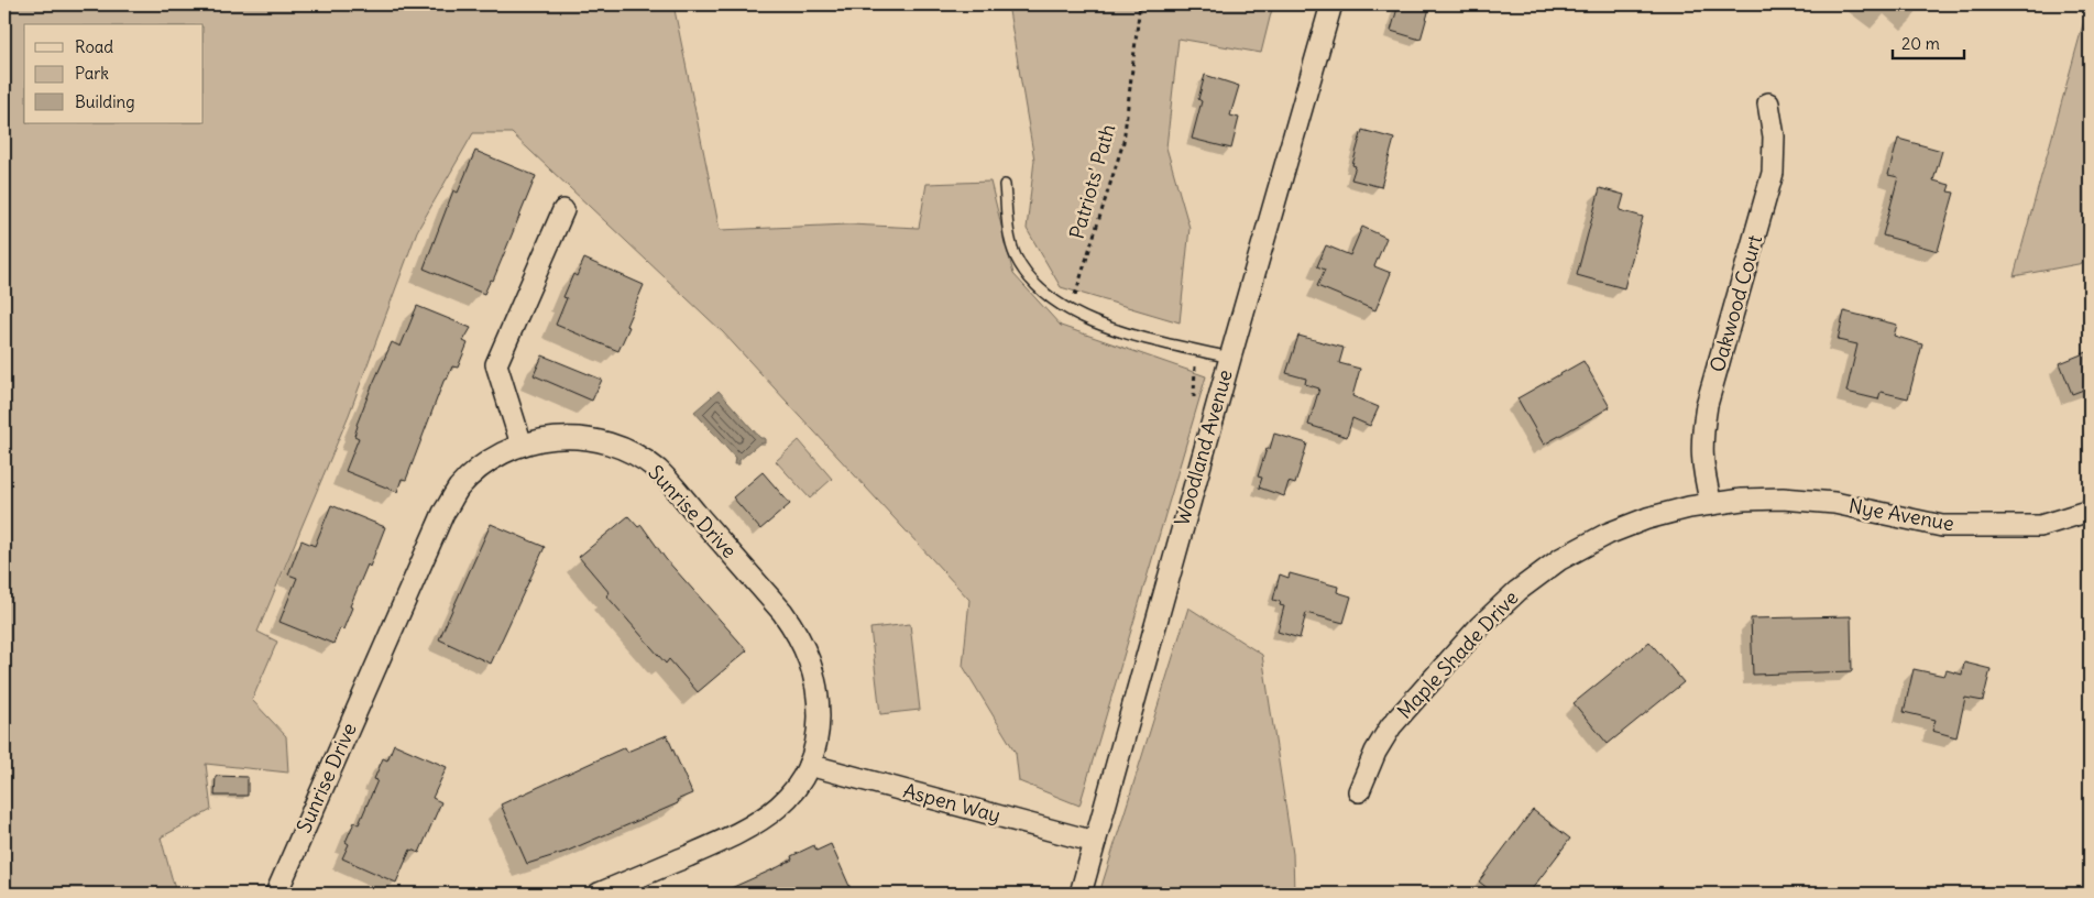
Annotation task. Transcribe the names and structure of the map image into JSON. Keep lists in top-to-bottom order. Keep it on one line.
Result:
{"streets":{"street":["Oakwood Court","Woodland Avenue","Sunrise Drive","Nye Avenue","Maple Shade Drive","Aspen Way"],"path":["Patriots' Path"]},"crossings":[["Oakwood Court","Nye Avenue"],["Oakwood Court","Maple Shade Drive"],["Woodland Avenue","Aspen Way"],["Sunrise Drive","Aspen Way"],["Nye Avenue","Maple Shade Drive"]],"legend":["Road","Park","Building"],"scale_bar":"20 m"}
